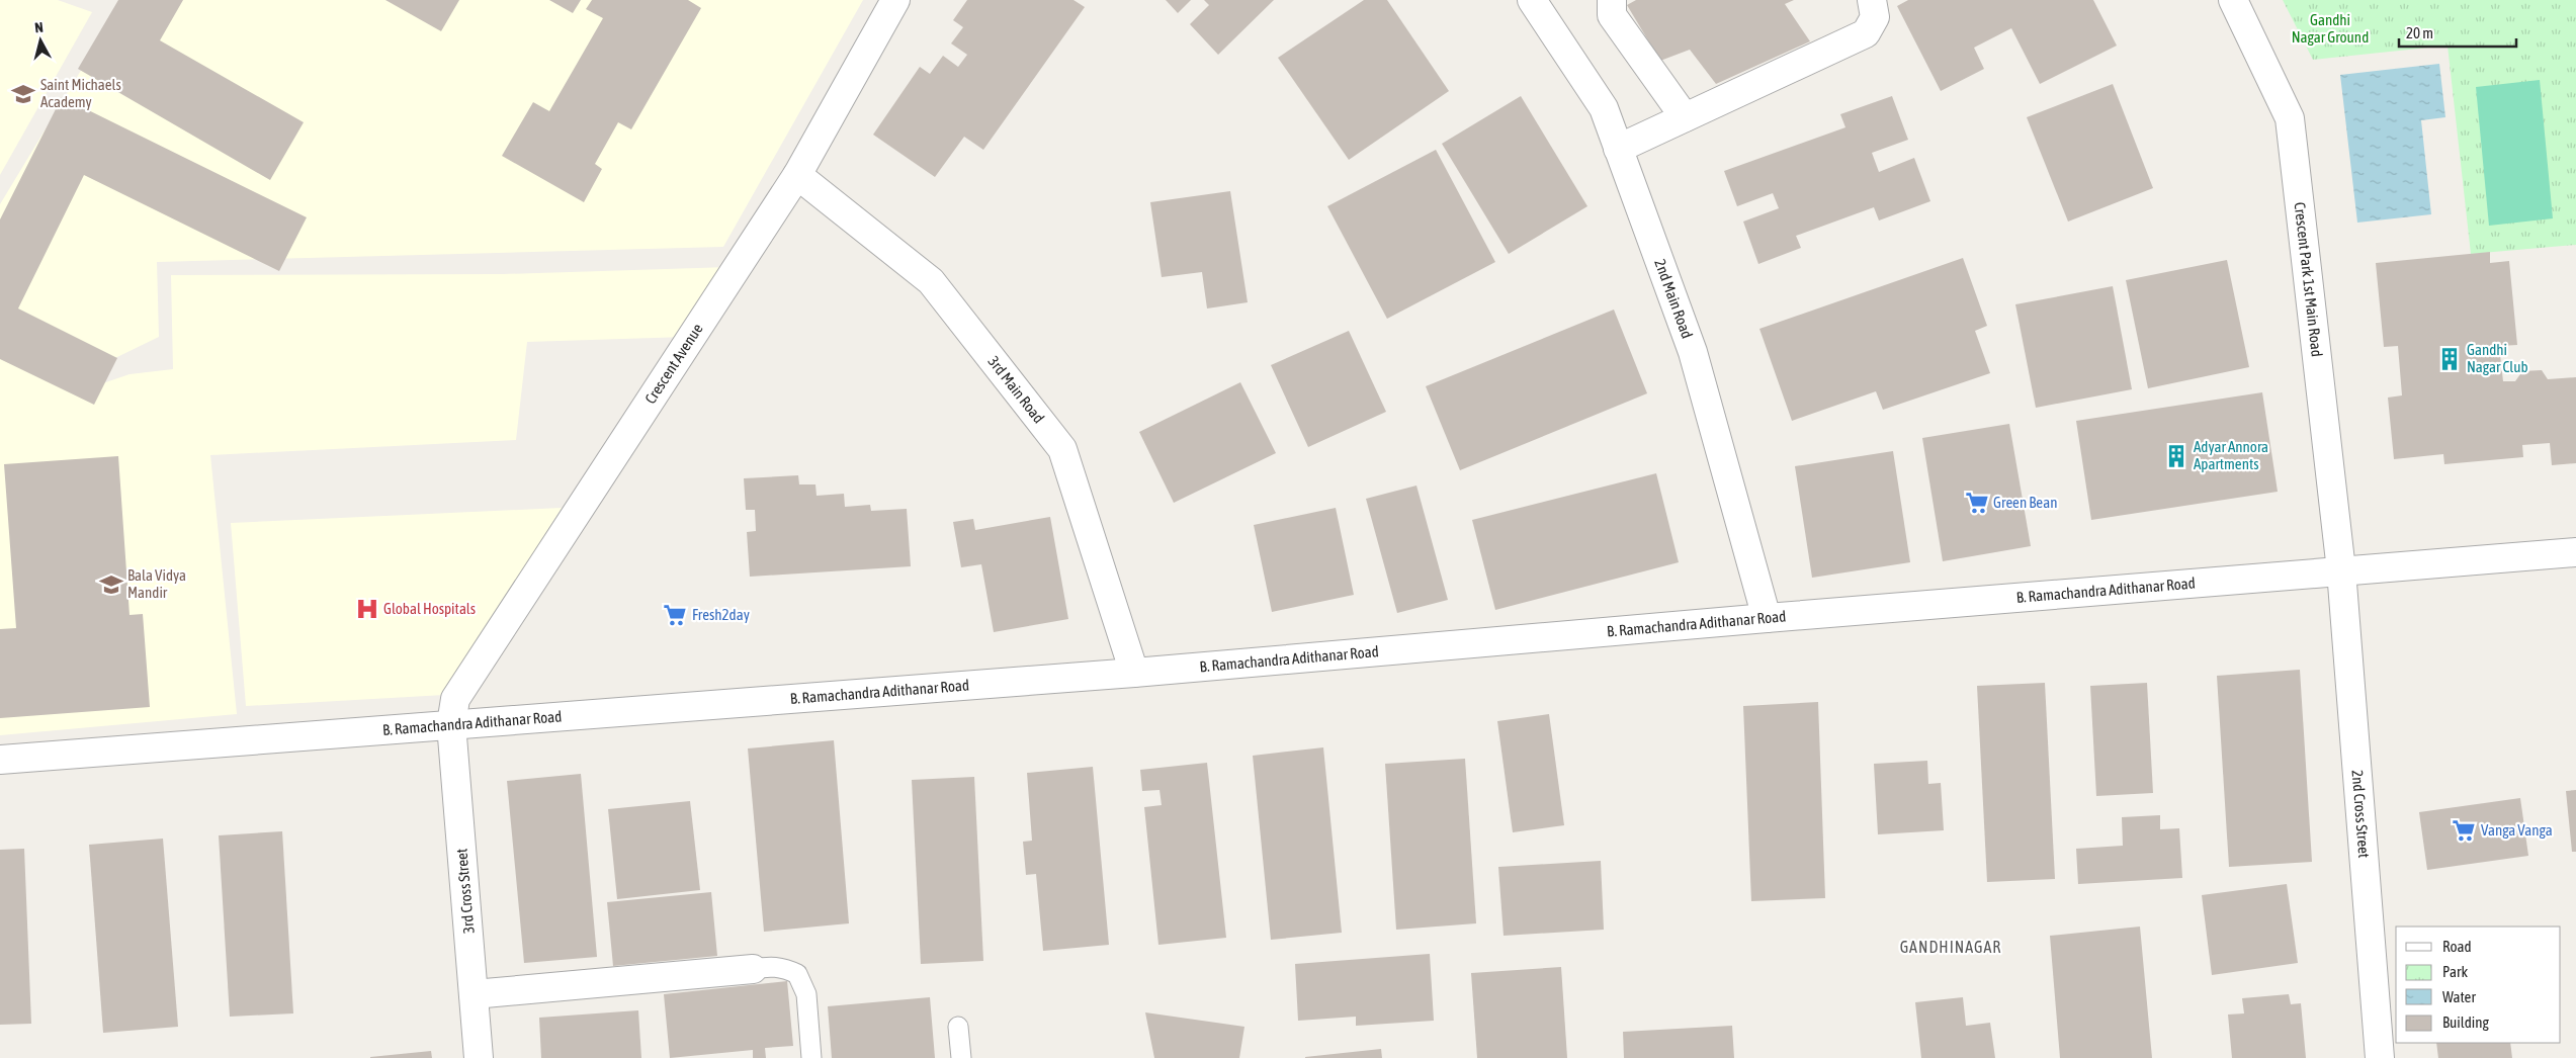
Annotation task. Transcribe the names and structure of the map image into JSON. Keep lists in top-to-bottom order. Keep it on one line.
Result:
{"streets":{"street":["Crescent Park 1st Main Road","2nd Main Road","Crescent Avenue","3rd Main Road","B. Ramachandra Adithanar Road","2nd Cross Street","3rd Cross Street"]},"crossings":[["Crescent Park 1st Main Road","B. Ramachandra Adithanar Road"],["Crescent Park 1st Main Road","2nd Cross Street"],["2nd Main Road","B. Ramachandra Adithanar Road"],["Crescent Avenue","3rd Main Road"],["Crescent Avenue","B. Ramachandra Adithanar Road"],["Crescent Avenue","3rd Cross Street"],["3rd Main Road","B. Ramachandra Adithanar Road"],["B. Ramachandra Adithanar Road","2nd Cross Street"],["B. Ramachandra Adithanar Road","3rd Cross Street"]],"districts":["GANDHINAGAR"],"parks":["Gandhi Nagar Ground"],"places":{"school or university":["Saint Michaels Academy","Bala Vidya Mandir"],"building":["Gandhi Nagar Club","Adyar Annora Apartments"],"supermarket":["Green Bean","Fresh2day","Vanga Vanga"],"hospital":["Global Hospitals"]},"legend":["Road","Park","Water","Building"],"scale_bar":"20 m","north":"top"}
